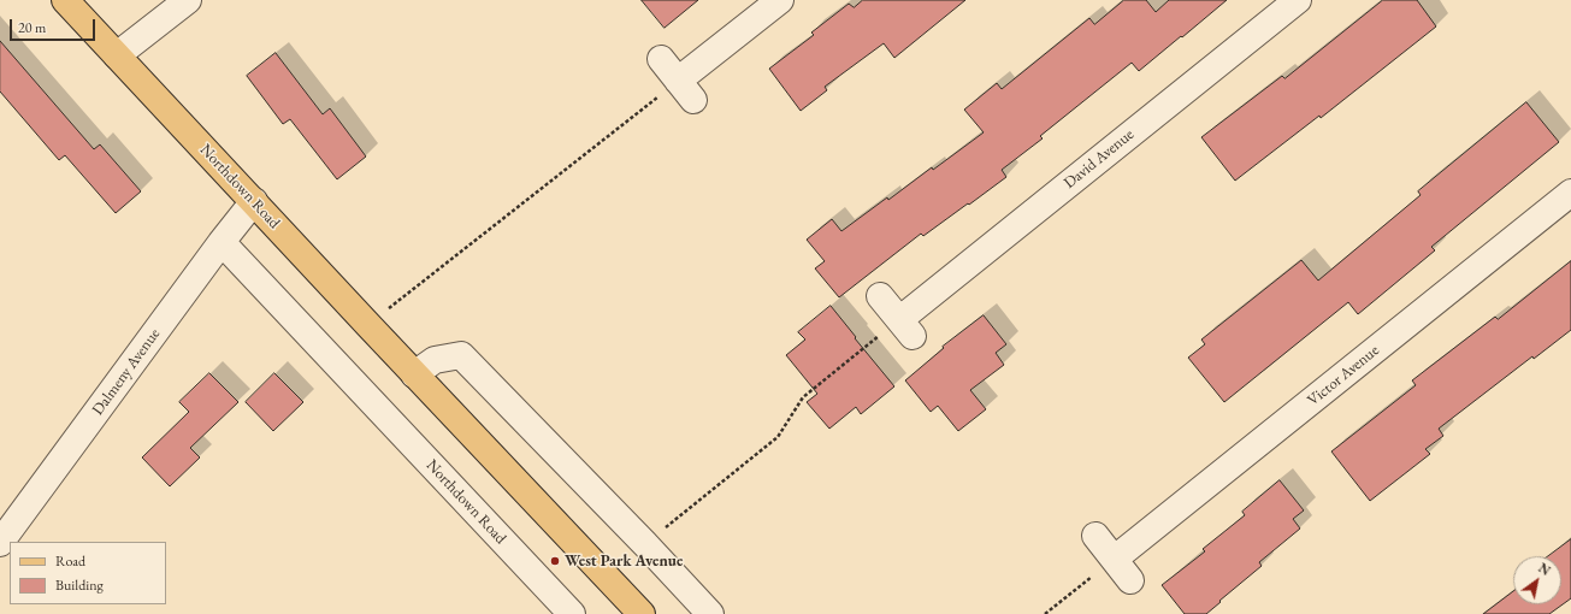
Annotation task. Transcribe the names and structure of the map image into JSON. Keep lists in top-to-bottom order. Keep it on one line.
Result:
{"streets":{"main road":["Northdown Road"],"street":["David Avenue","Dalmeny Avenue","Victor Avenue"]},"crossings":[["Northdown Road","Dalmeny Avenue"]],"places":["West Park Avenue"],"legend":["Road","Building"],"scale_bar":"20 m","north":"top right"}
